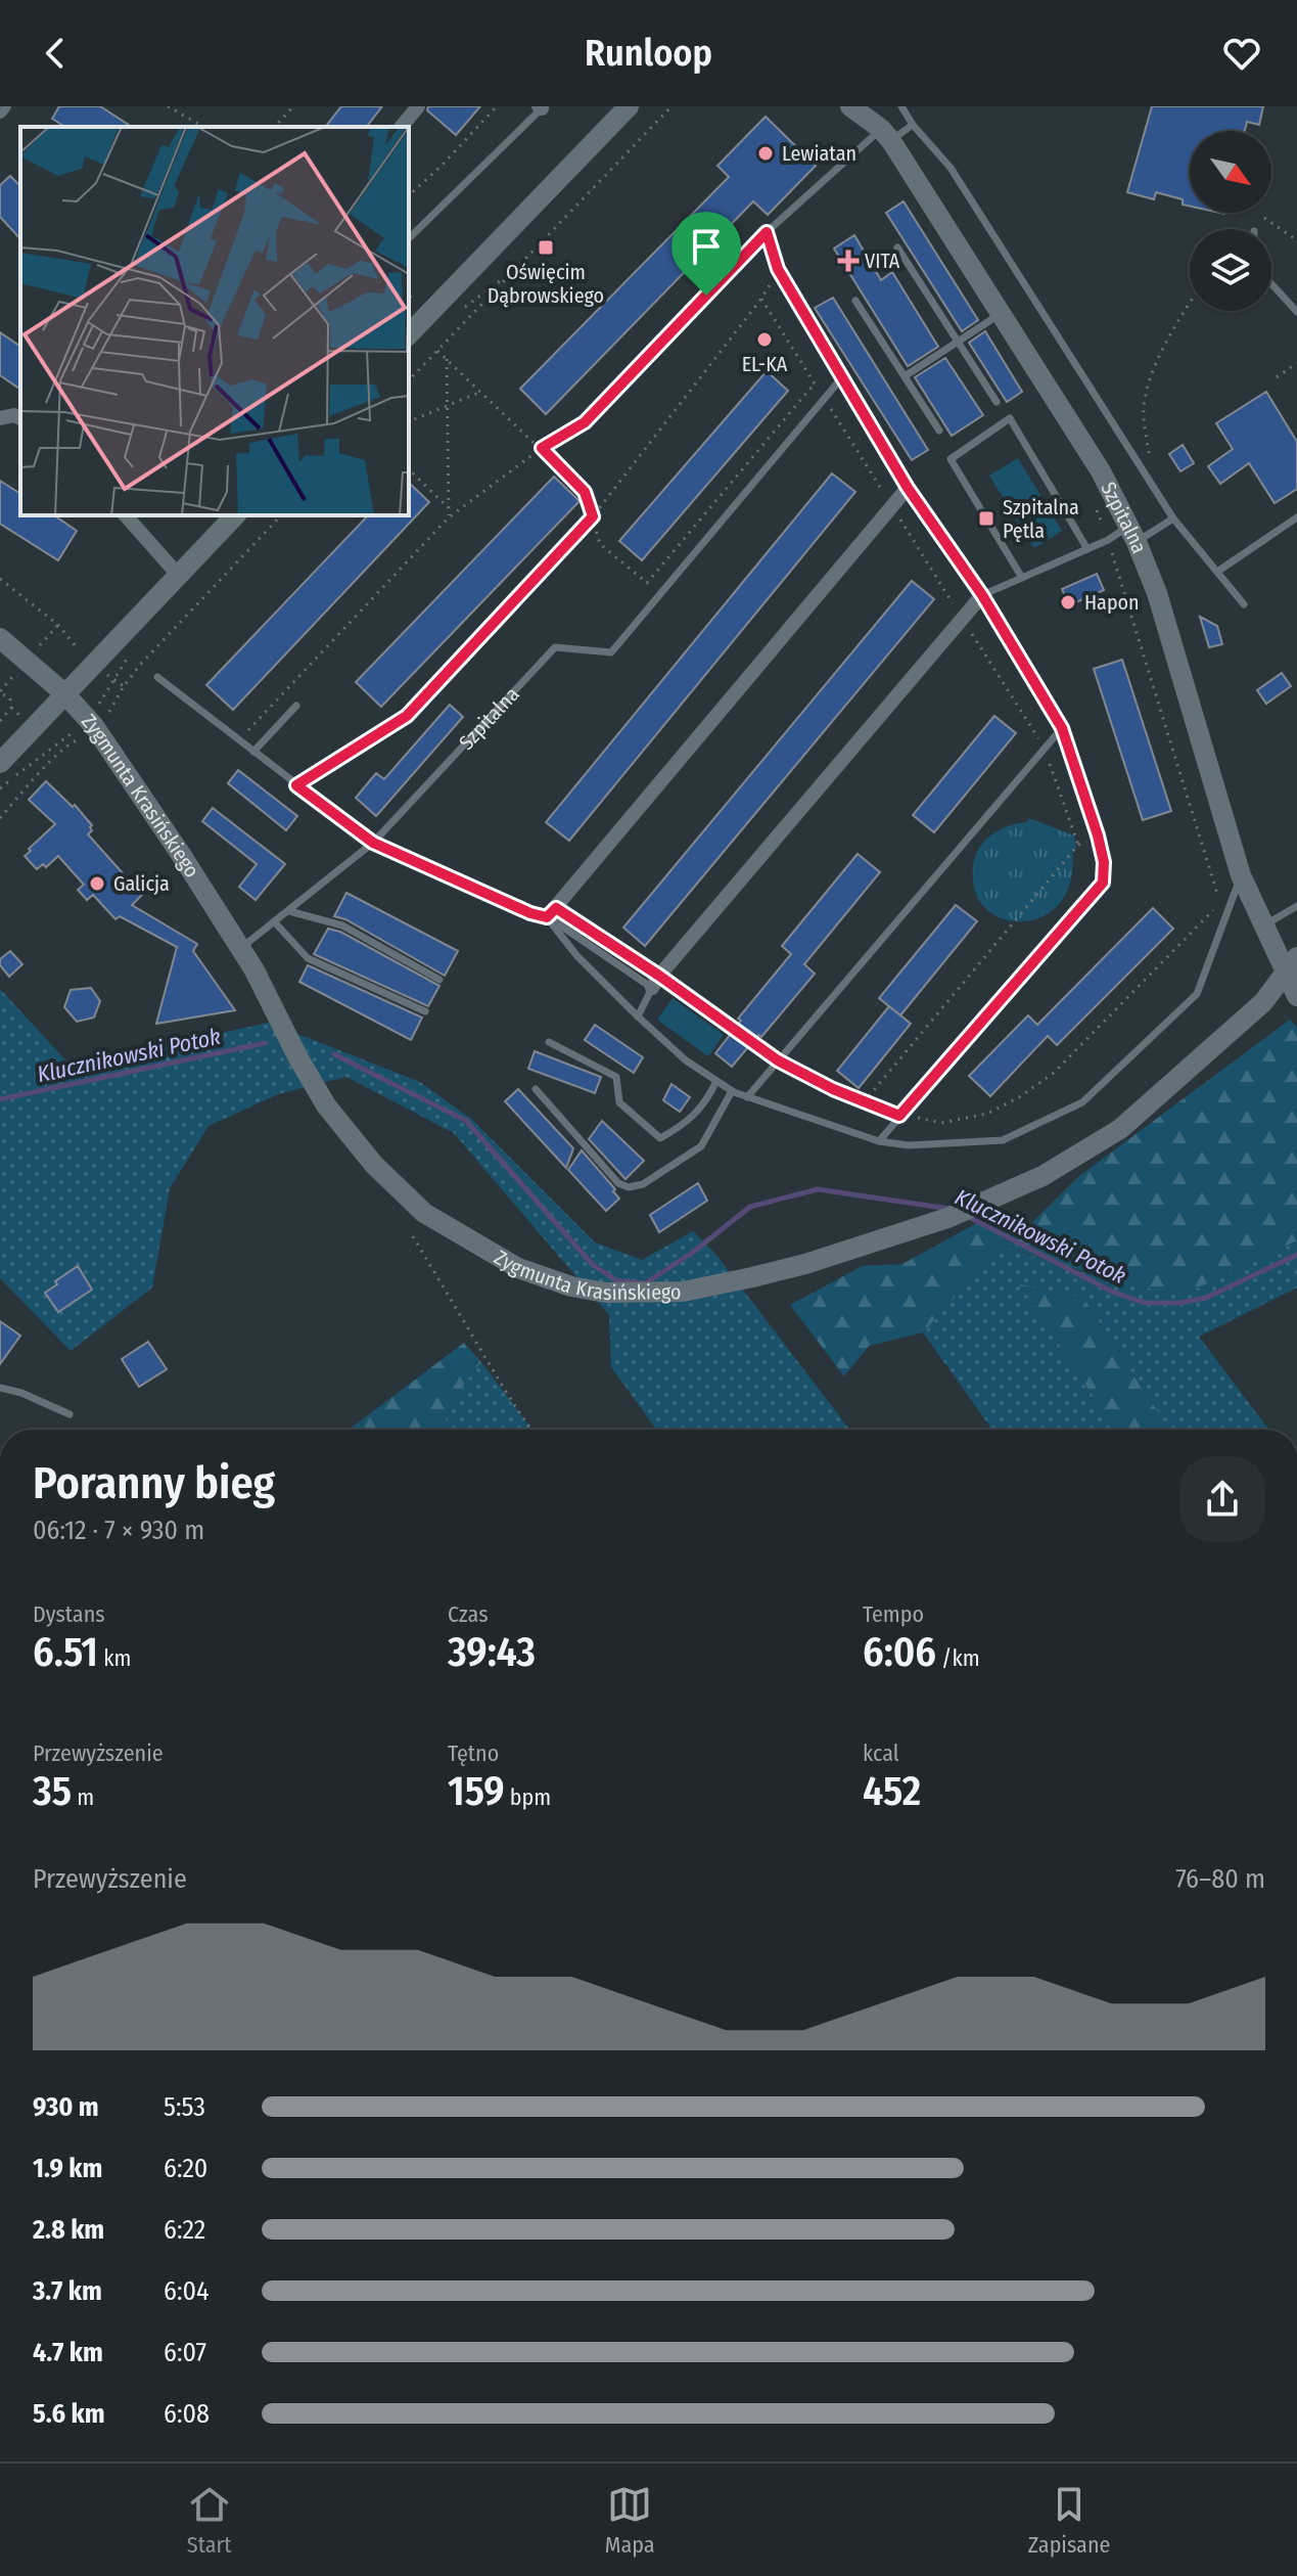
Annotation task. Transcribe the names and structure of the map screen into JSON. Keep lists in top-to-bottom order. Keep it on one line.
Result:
{"streets":{"street":["Szpitalna","Zygmunta Krasińskiego"]},"crossings":[["Szpitalna","Zygmunta Krasińskiego"]],"water":["Klucznikowski Potok"],"places":{"other":["Lewiatan","EL-KA","Hapon","Galicja"],"transit":["Oświęcim Dąbrowskiego","Szpitalna Pętla"],"health":["VITA"]},"north":"bottom right","page":{"header":"Runloop","heading":["Poranny bieg","06:12 · 7 × 930 m"],"stats":[["Dystans","6.51 km"],["Czas","39:43"],["Tempo","6:06 /km"],["Przewyższenie","35 m"],["Tętno","159 bpm"],["kcal","452"]],"chart":["Przewyższenie","76–80 m"],"list":[{"name":"930 m","note":"5:53"},{"name":"1.9 km","note":"6:20"},{"name":"2.8 km","note":"6:22"},{"name":"3.7 km","note":"6:04"},{"name":"4.7 km","note":"6:07"},{"name":"5.6 km","note":"6:08"}],"tabs":["Start","Mapa","Zapisane"]}}
